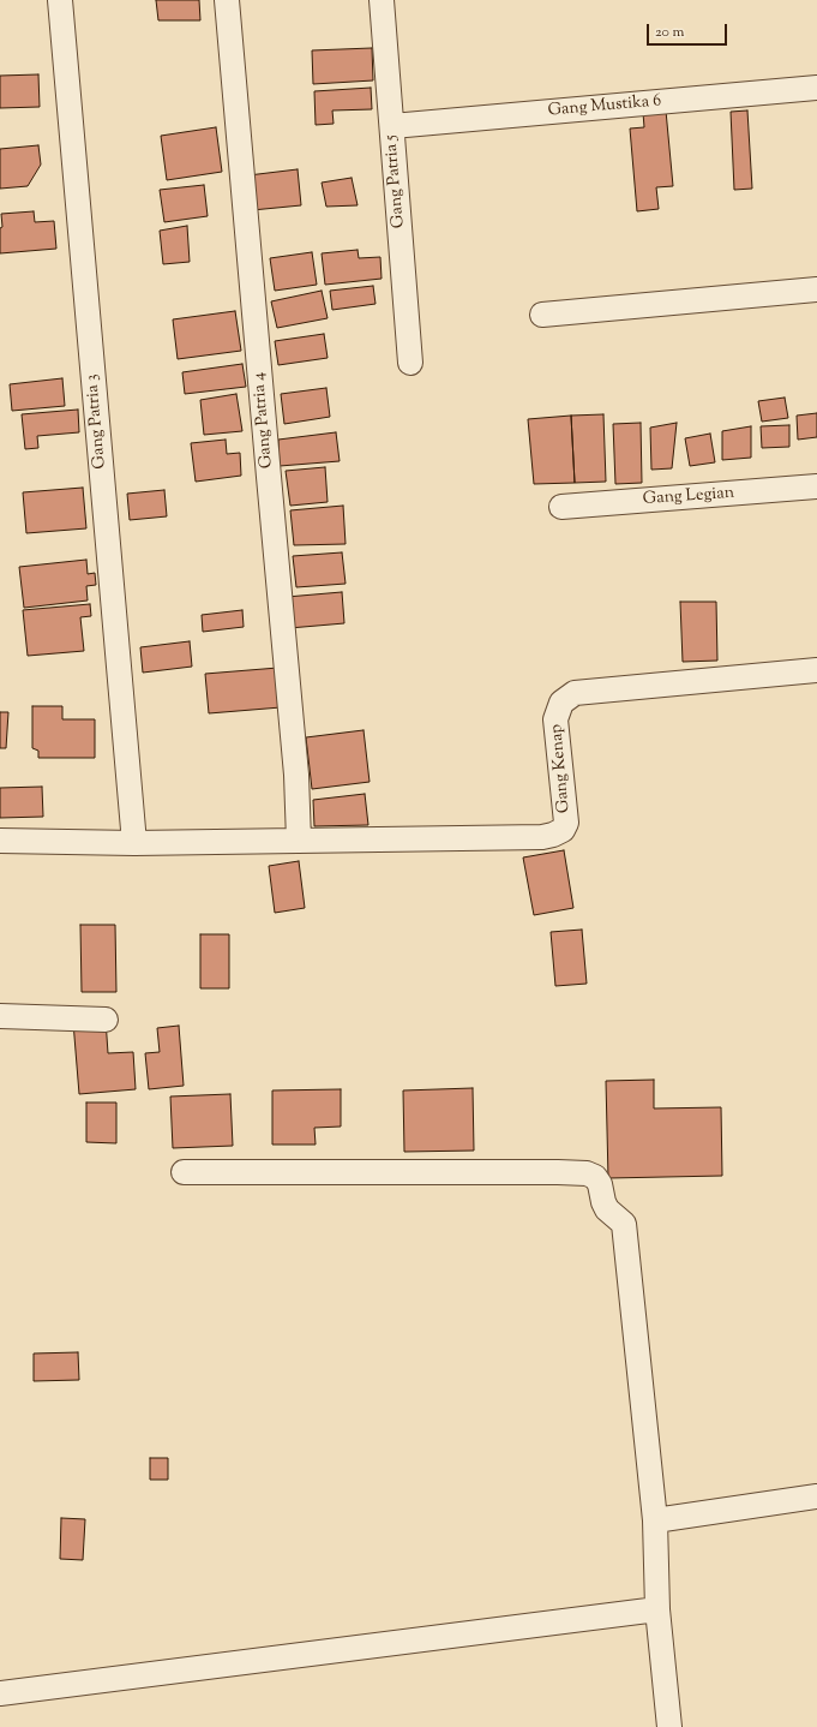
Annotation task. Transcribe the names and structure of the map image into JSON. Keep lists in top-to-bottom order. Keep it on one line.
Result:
{"streets":{"street":["Gang Mustika 6","Gang Patria 5","Gang Patria 4","Gang Patria 3","Gang Legian","Gang Kenap"]},"crossings":[["Gang Mustika 6","Gang Patria 5"],["Gang Patria 4","Gang Kenap"]],"scale_bar":"20 m"}
